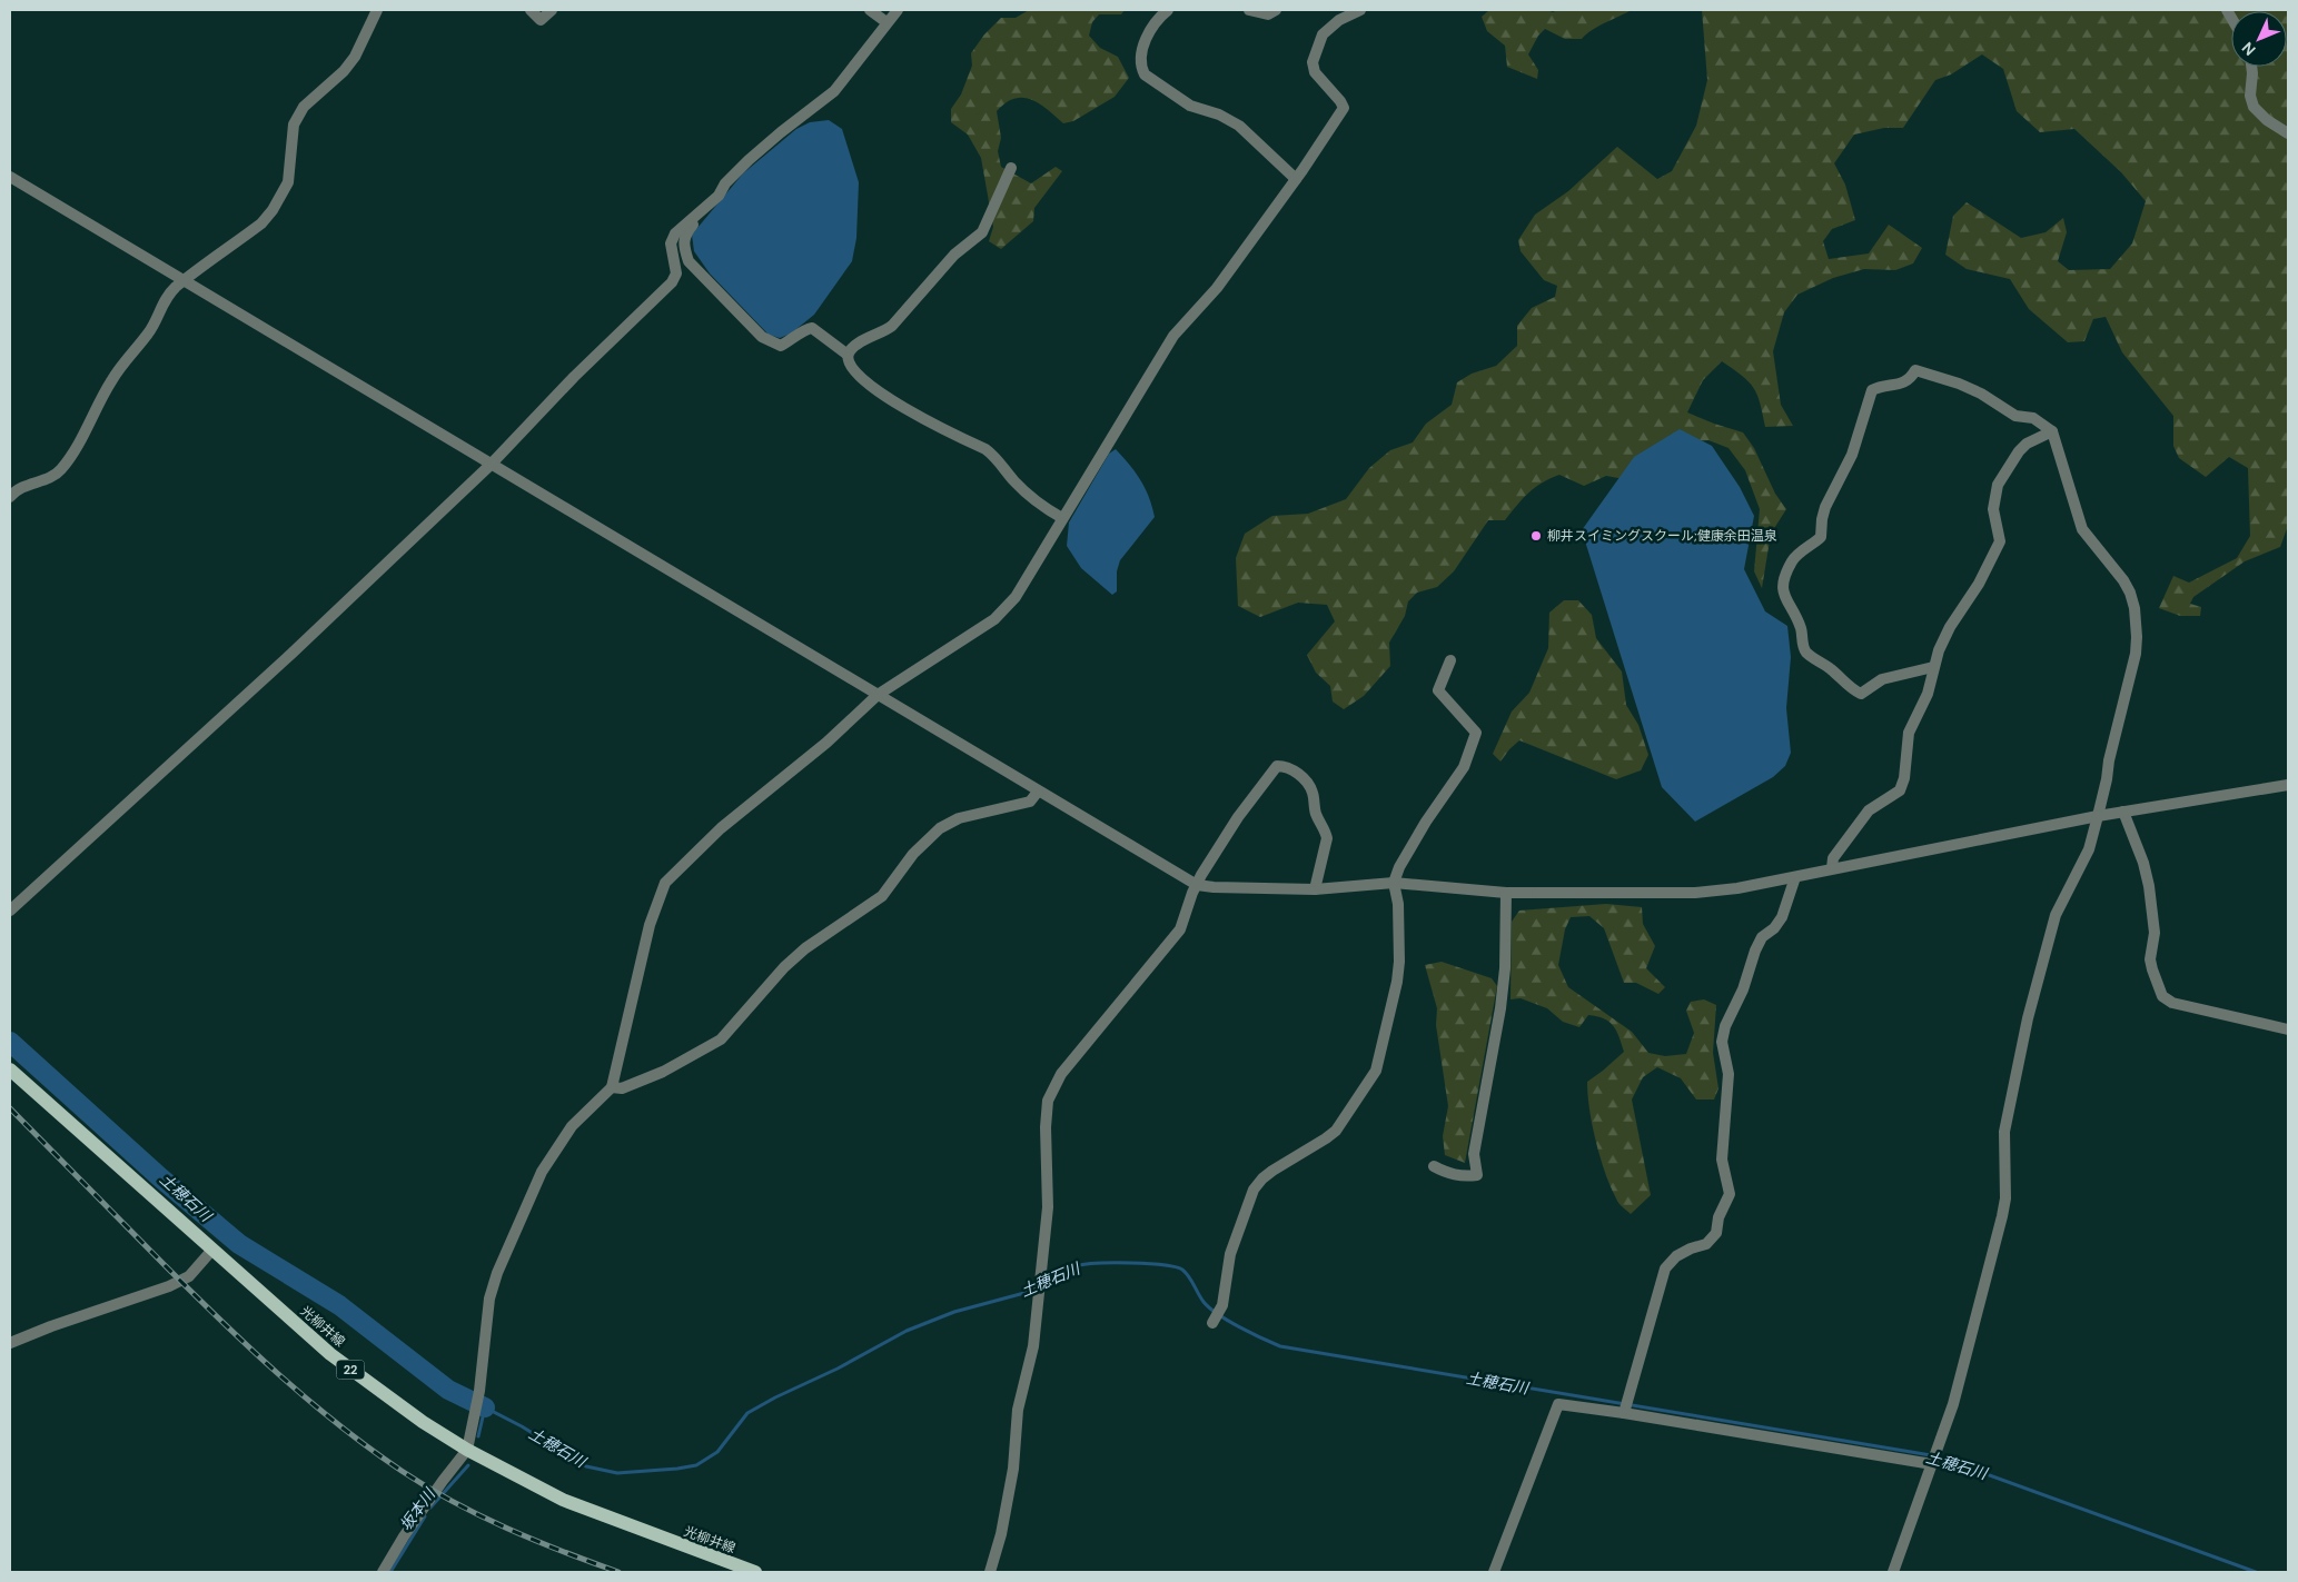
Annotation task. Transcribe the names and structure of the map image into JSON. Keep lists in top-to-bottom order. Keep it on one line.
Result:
{"streets":{"main road":["光柳井線","22"]},"water":["土穂石川","坂本川"],"places":["柳井スイミングスクール;健康余田温泉"],"north":"bottom left"}
